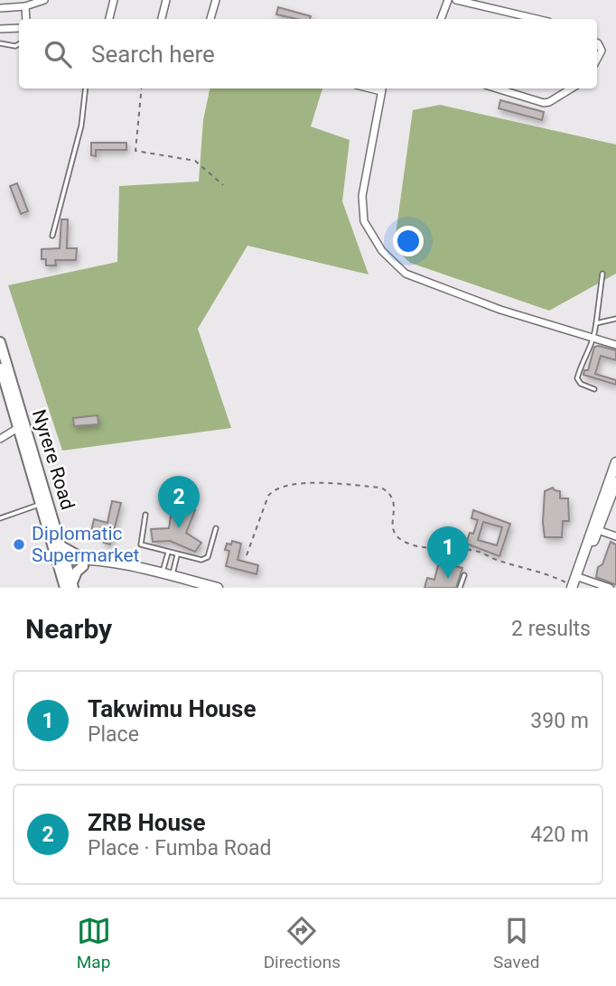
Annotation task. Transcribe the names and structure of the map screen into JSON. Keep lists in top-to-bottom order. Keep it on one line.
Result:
{"streets":{"main road":["Nyrere Road"]},"places":["Diplomatic Supermarket"],"page":{"search":"Search here","pins":["2","1"],"heading":["Nearby","2 results"],"list":[{"mark":"1","name":"Takwimu House","note":"Place","value":"390 m"},{"mark":"2","name":"ZRB House","note":"Place · Fumba Road","value":"420 m"}],"nav":["Map","Directions","Saved"]}}
